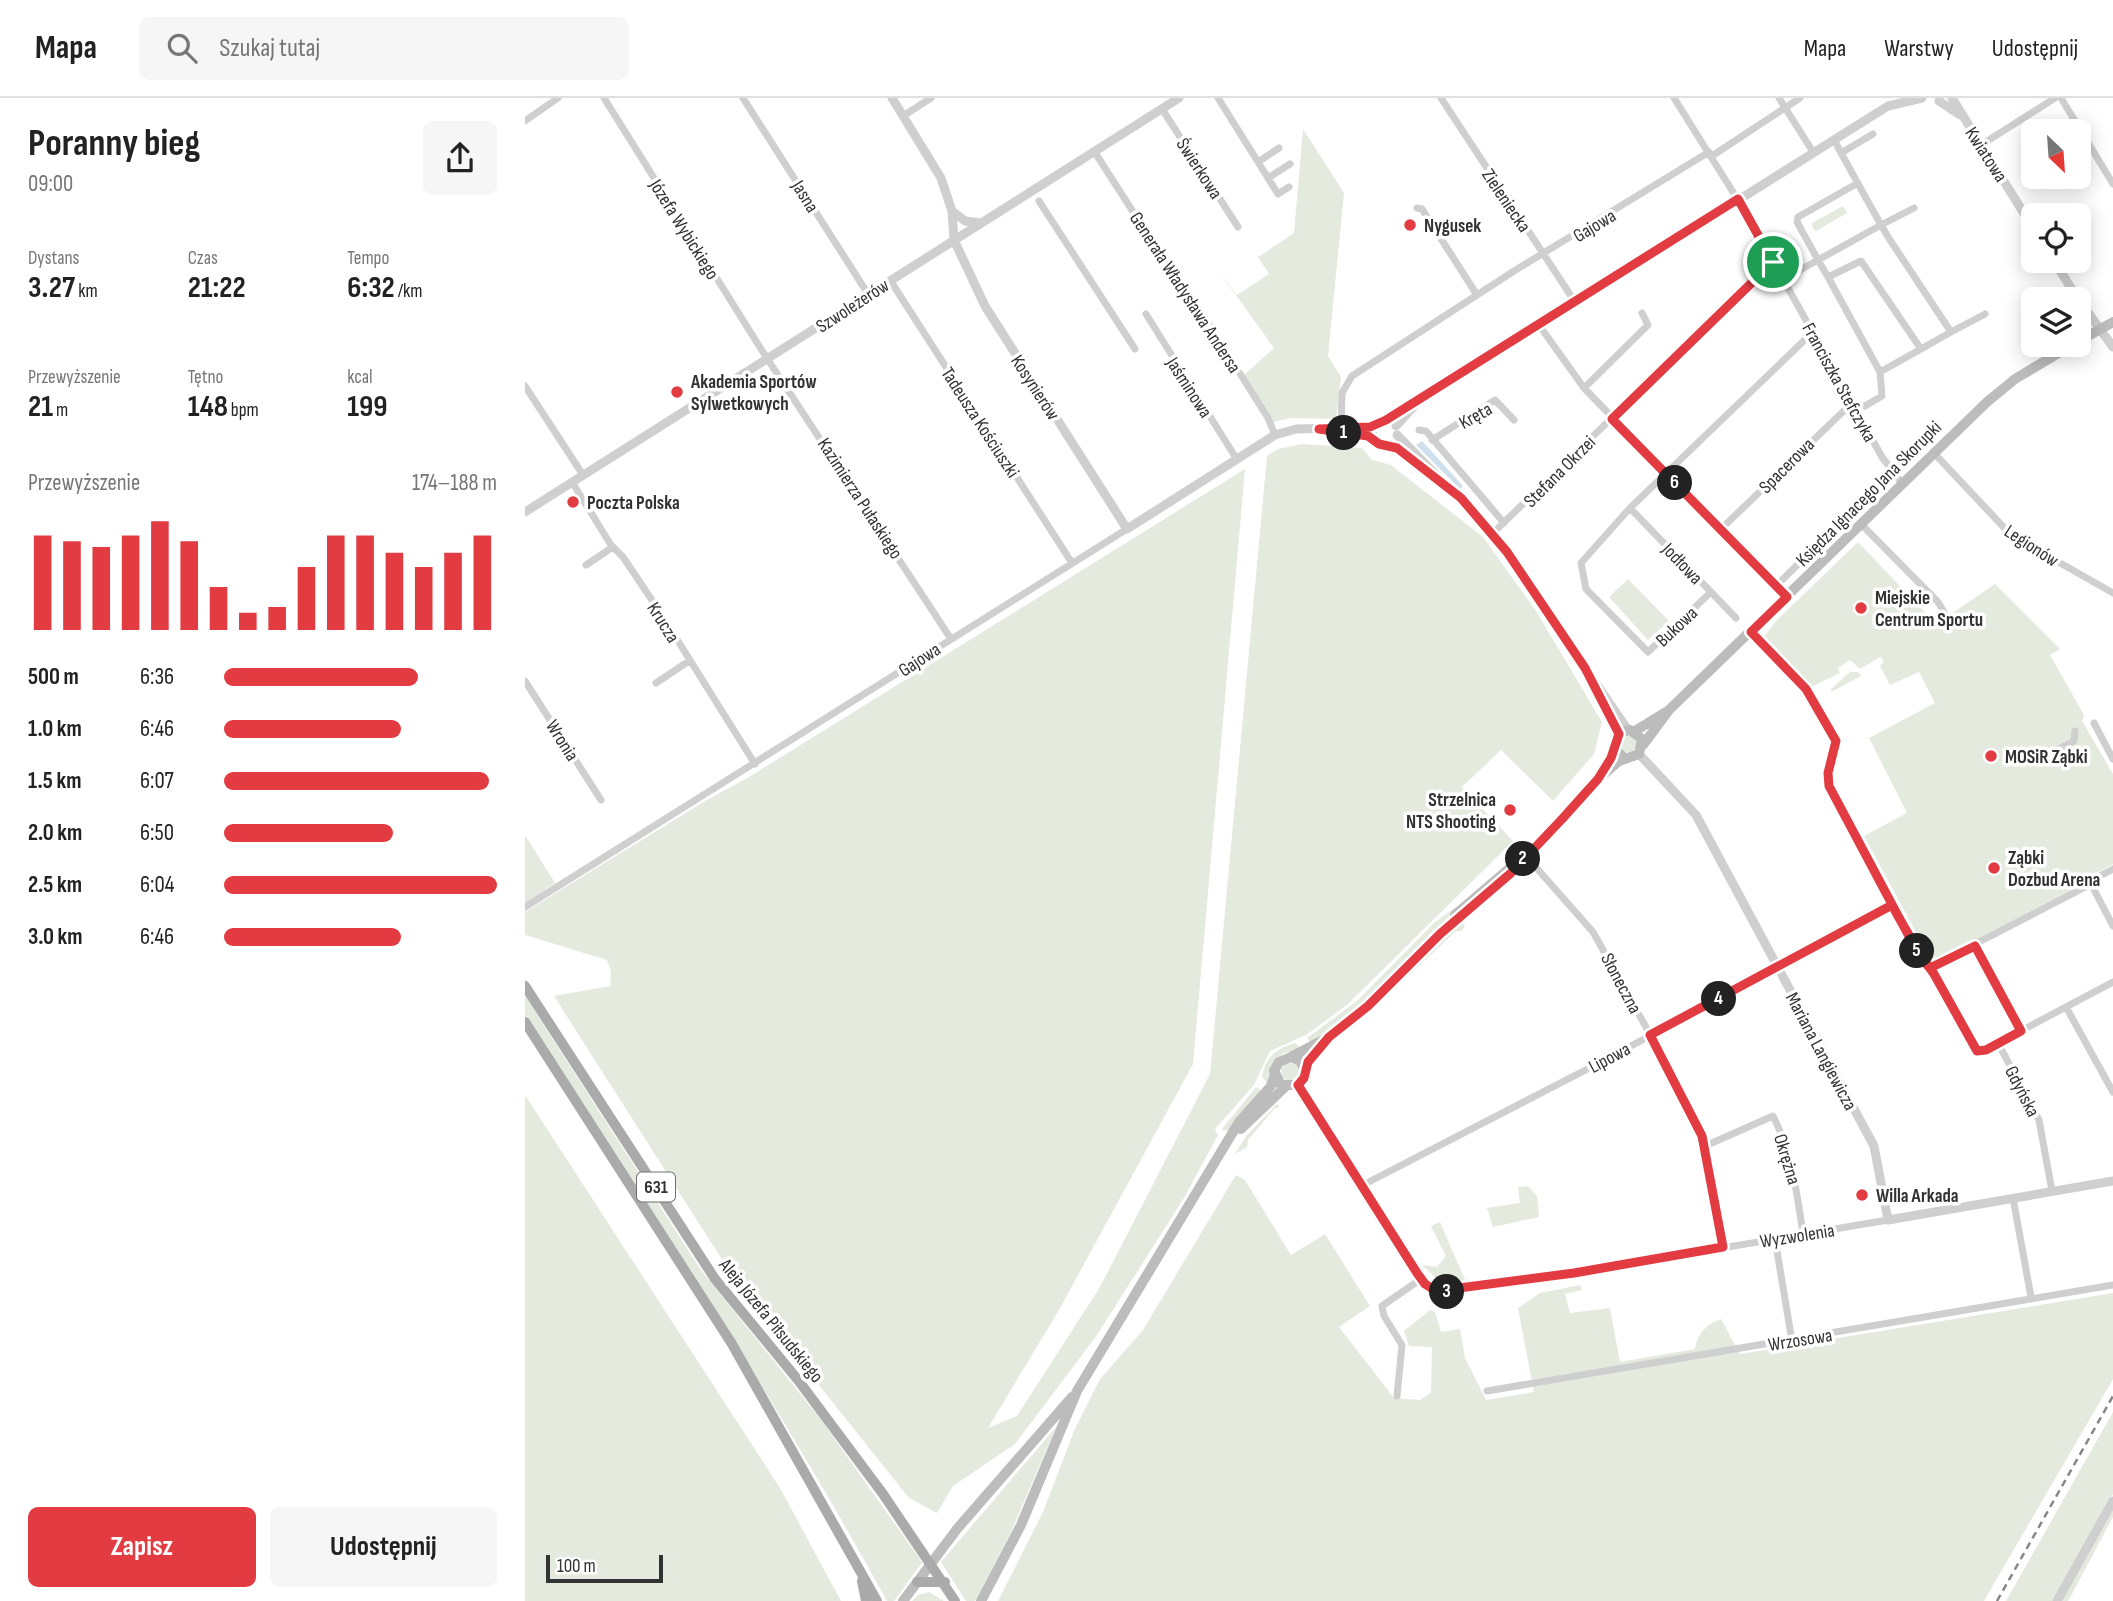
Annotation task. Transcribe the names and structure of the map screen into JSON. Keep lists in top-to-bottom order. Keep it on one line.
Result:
{"streets":{"main road":["Księdza Ignacego Jana Skorupki","631","Aleja Józefa Piłsudskiego"],"street":["Kwiatowa","Świerkowa","Jasna","Zieleniecka","Gajowa","Józefa Wybickiego","Generała Władysława Andersa","Szwoleżerów","Franciszka Stefczyka","Kosynierów","Jaśminowa","Kręta","Tadeusza Kościuszki","Spacerowa","Stefana Okrzei","Kazimierza Pułaskiego","Legionów","Jodłowa","Krucza","Bukowa","Wronia","Słoneczna","Mariana Langiewicza","Lipowa","Gdyńska","Okrężna","Wyzwolenia","Wrzosowa"]},"crossings":[["Świerkowa","Szwoleżerów"],["Jasna","Szwoleżerów"],["Zieleniecka","Gajowa"],["Gajowa","Generała Władysława Andersa"],["Gajowa","Franciszka Stefczyka"],["Gajowa","Kosynierów"],["Gajowa","Jaśminowa"],["Gajowa","Tadeusza Kościuszki"],["Gajowa","Kazimierza Pułaskiego"],["Gajowa","Krucza"],["Józefa Wybickiego","Szwoleżerów"],["Józefa Wybickiego","Kazimierza Pułaskiego"],["Generała Władysława Andersa","Szwoleżerów"],["Szwoleżerów","Kosynierów"],["Szwoleżerów","Tadeusza Kościuszki"],["Szwoleżerów","Kazimierza Pułaskiego"],["Szwoleżerów","Krucza"],["Franciszka Stefczyka","Spacerowa"],["Franciszka Stefczyka","Stefana Okrzei"],["Franciszka Stefczyka","Księdza Ignacego Jana Skorupki"],["Księdza Ignacego Jana Skorupki","Legionów"],["Księdza Ignacego Jana Skorupki","Mariana Langiewicza"],["Księdza Ignacego Jana Skorupki","Gdyńska"],["Jodłowa","Bukowa"],["Słoneczna","Lipowa"],["Słoneczna","Okrężna"],["Słoneczna","Wyzwolenia"],["Mariana Langiewicza","Lipowa"],["Mariana Langiewicza","Wyzwolenia"],["Lipowa","Gdyńska"],["Gdyńska","Wyzwolenia"],["Okrężna","Wyzwolenia"],["631","Aleja Józefa Piłsudskiego"]],"places":["Nygusek","Akademia Sportów Sylwetkowych","Poczta Polska","Miejskie Centrum Sportu","MOSiR Ząbki","Strzelnica NTS Shooting","Ząbki Dozbud Arena","Willa Arkada"],"scale_bar":"100 m","north":"bottom right","page":{"header":"Mapa","search":"Szukaj tutaj","nav":["Mapa","Warstwy","Udostępnij"],"heading":["Poranny bieg","09:00"],"stats":[["Dystans","3.27 km"],["Czas","21:22"],["Tempo","6:32 /km"],["Przewyższenie","21 m"],["Tętno","148 bpm"],["kcal","199"]],"pins":["1","6","2","5","4","3"],"chart":["Przewyższenie","174–188 m"],"list":[{"name":"500 m","note":"6:36"},{"name":"1.0 km","note":"6:46"},{"name":"1.5 km","note":"6:07"},{"name":"2.0 km","note":"6:50"},{"name":"2.5 km","note":"6:04"},{"name":"3.0 km","note":"6:46"}],"buttons":["Zapisz","Udostępnij"],"scale":"100 m"}}
